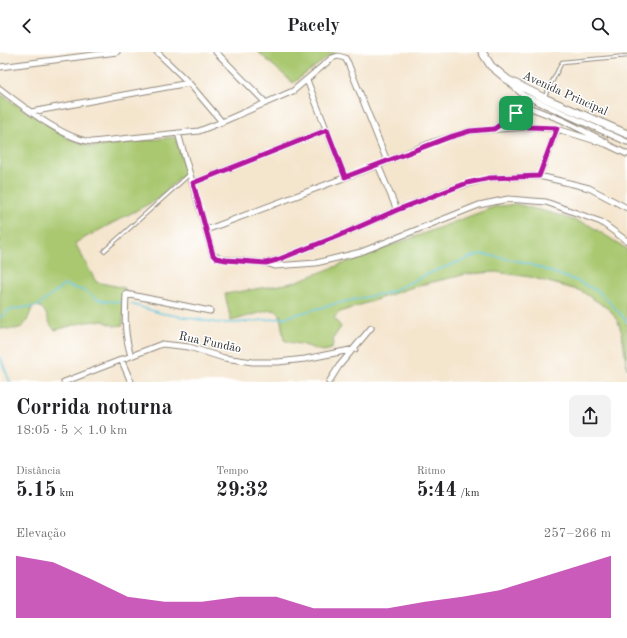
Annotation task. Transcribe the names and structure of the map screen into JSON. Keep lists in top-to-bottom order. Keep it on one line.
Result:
{"streets":{"street":["Avenida Principal","Rua Fundão"]},"page":{"header":"Pacely","heading":["Corrida noturna","18:05 · 5 × 1.0 km"],"stats":[["Distância","5.15 km"],["Tempo","29:32"],["Ritmo","5:44 /km"]],"chart":["Elevação","257–266 m"]}}
